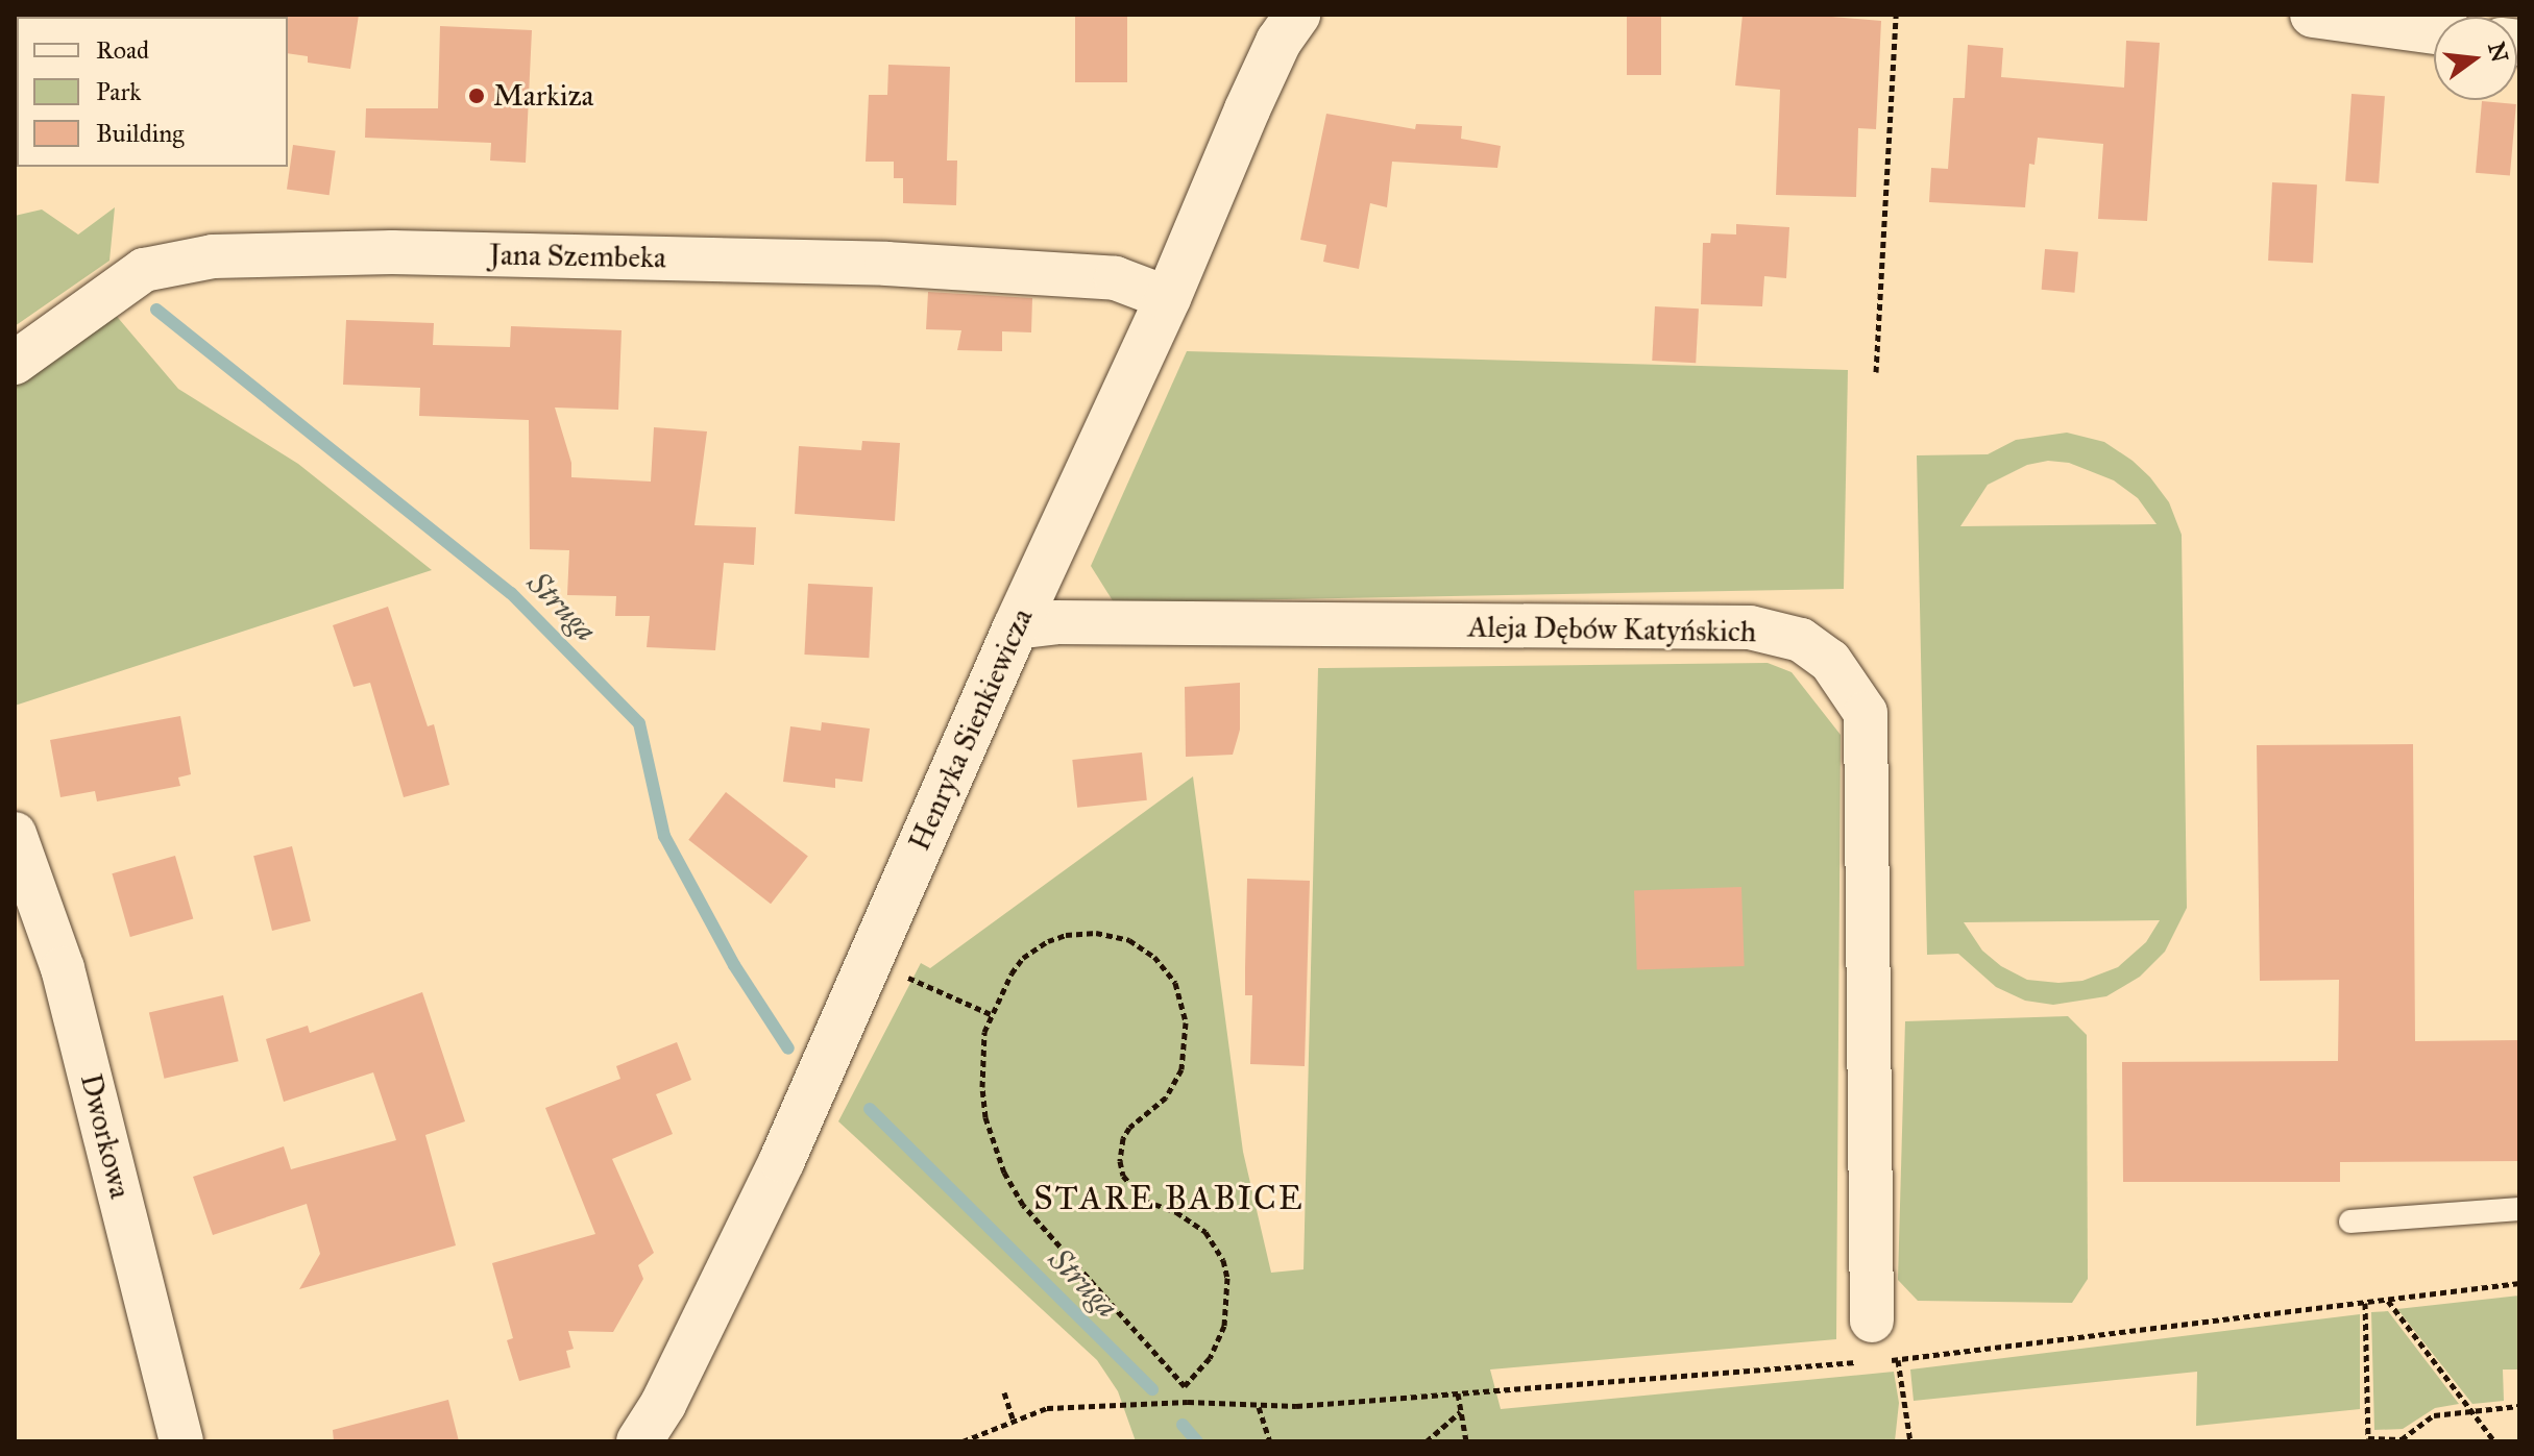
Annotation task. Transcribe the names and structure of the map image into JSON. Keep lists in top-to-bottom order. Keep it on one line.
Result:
{"streets":{"street":["Jana Szembeka","Aleja Dębów Katyńskich","Henryka Sienkiewicza","Dworkowa"]},"crossings":[["Jana Szembeka","Henryka Sienkiewicza"],["Aleja Dębów Katyńskich","Henryka Sienkiewicza"]],"districts":["STARE BABICE"],"water":["Struga"],"places":["Markiza"],"legend":["Road","Park","Building"],"north":"right"}
